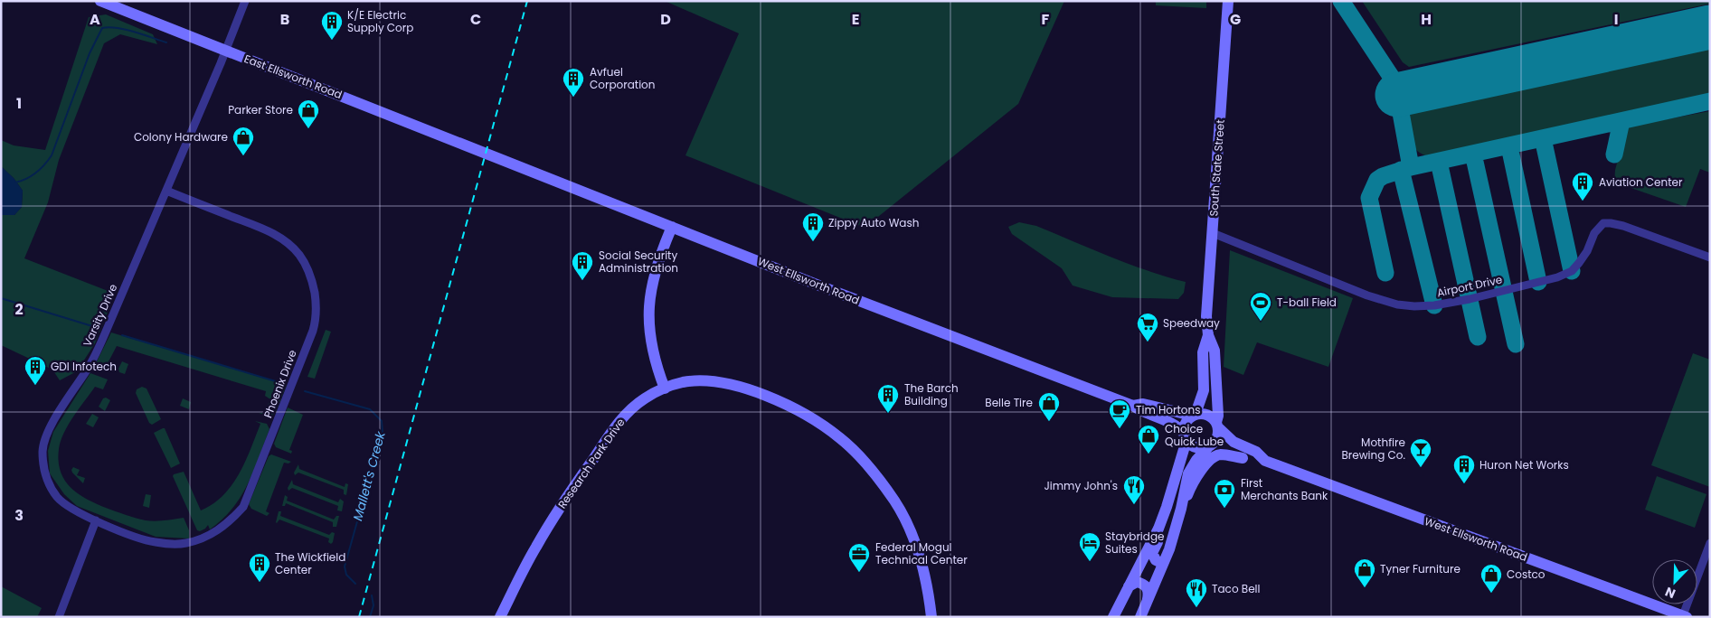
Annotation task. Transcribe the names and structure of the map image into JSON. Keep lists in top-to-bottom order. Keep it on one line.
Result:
{"streets":{"main road":["East Ellsworth Road","South State Street","West Ellsworth Road","Research Park Drive"],"street":["Airport Drive","Varsity Drive","Phoenix Drive"]},"crossings":[["East Ellsworth Road","West Ellsworth Road"],["East Ellsworth Road","Varsity Drive"],["South State Street","West Ellsworth Road"],["South State Street","Airport Drive"],["Varsity Drive","Phoenix Drive"]],"water":["Mallett's Creek"],"places":{"building":["K/E Electric Supply Corp","Avfuel Corporation","Aviation Center","Zippy Auto Wash","Social Security Administration","GDI Infotech","The Barch Building","Huron Net Works","The Wickfield Center"],"shop":["Parker Store","Colony Hardware","Belle Tire","Choice Quick Lube","Tyner Furniture","Costco"],"sports":["T-ball Field"],"supermarket":["Speedway"],"cafe":["Tim Hortons"],"bar":["Mothfire Brewing Co."],"restaurant":["Jimmy John's","Taco Bell"],"bank":["First Merchants Bank"],"hotel":["Staybridge Suites"],"office":["Federal Mogul Technical Center"]},"north":"bottom left","grid":{"columns":["A","B","C","D","E","F","G","H","I"],"rows":["1","2","3"]}}
